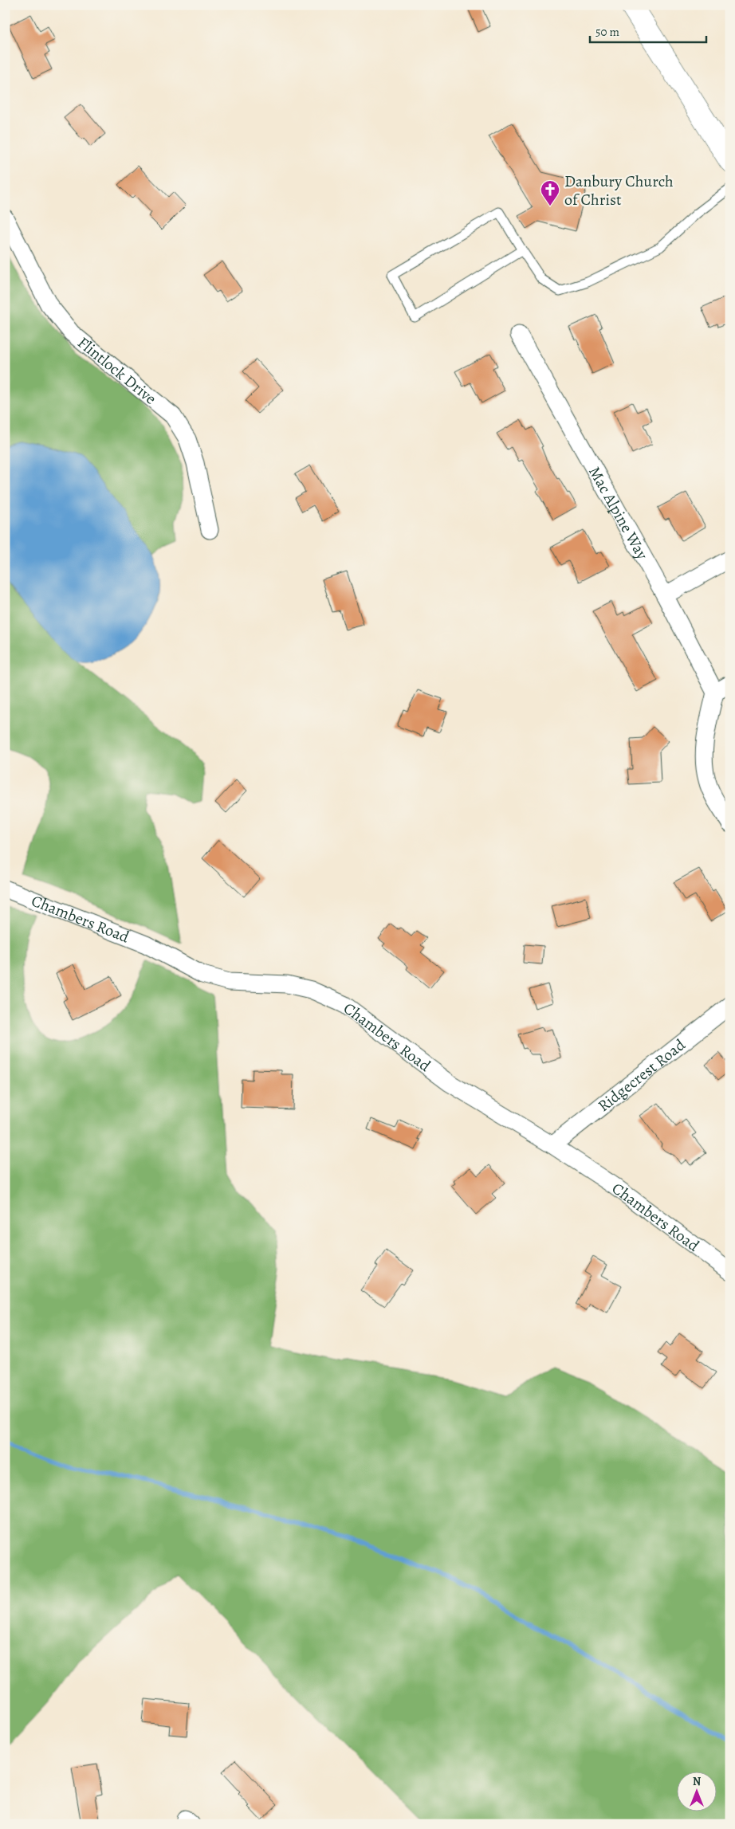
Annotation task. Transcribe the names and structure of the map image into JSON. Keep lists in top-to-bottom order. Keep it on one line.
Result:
{"streets":{"street":["Flintlock Drive","Mac Alpine Way","Chambers Road","Ridgecrest Road"]},"crossings":[["Chambers Road","Ridgecrest Road"]],"places":{"church":["Danbury Church of Christ"]},"scale_bar":"50 m","north":"top"}
